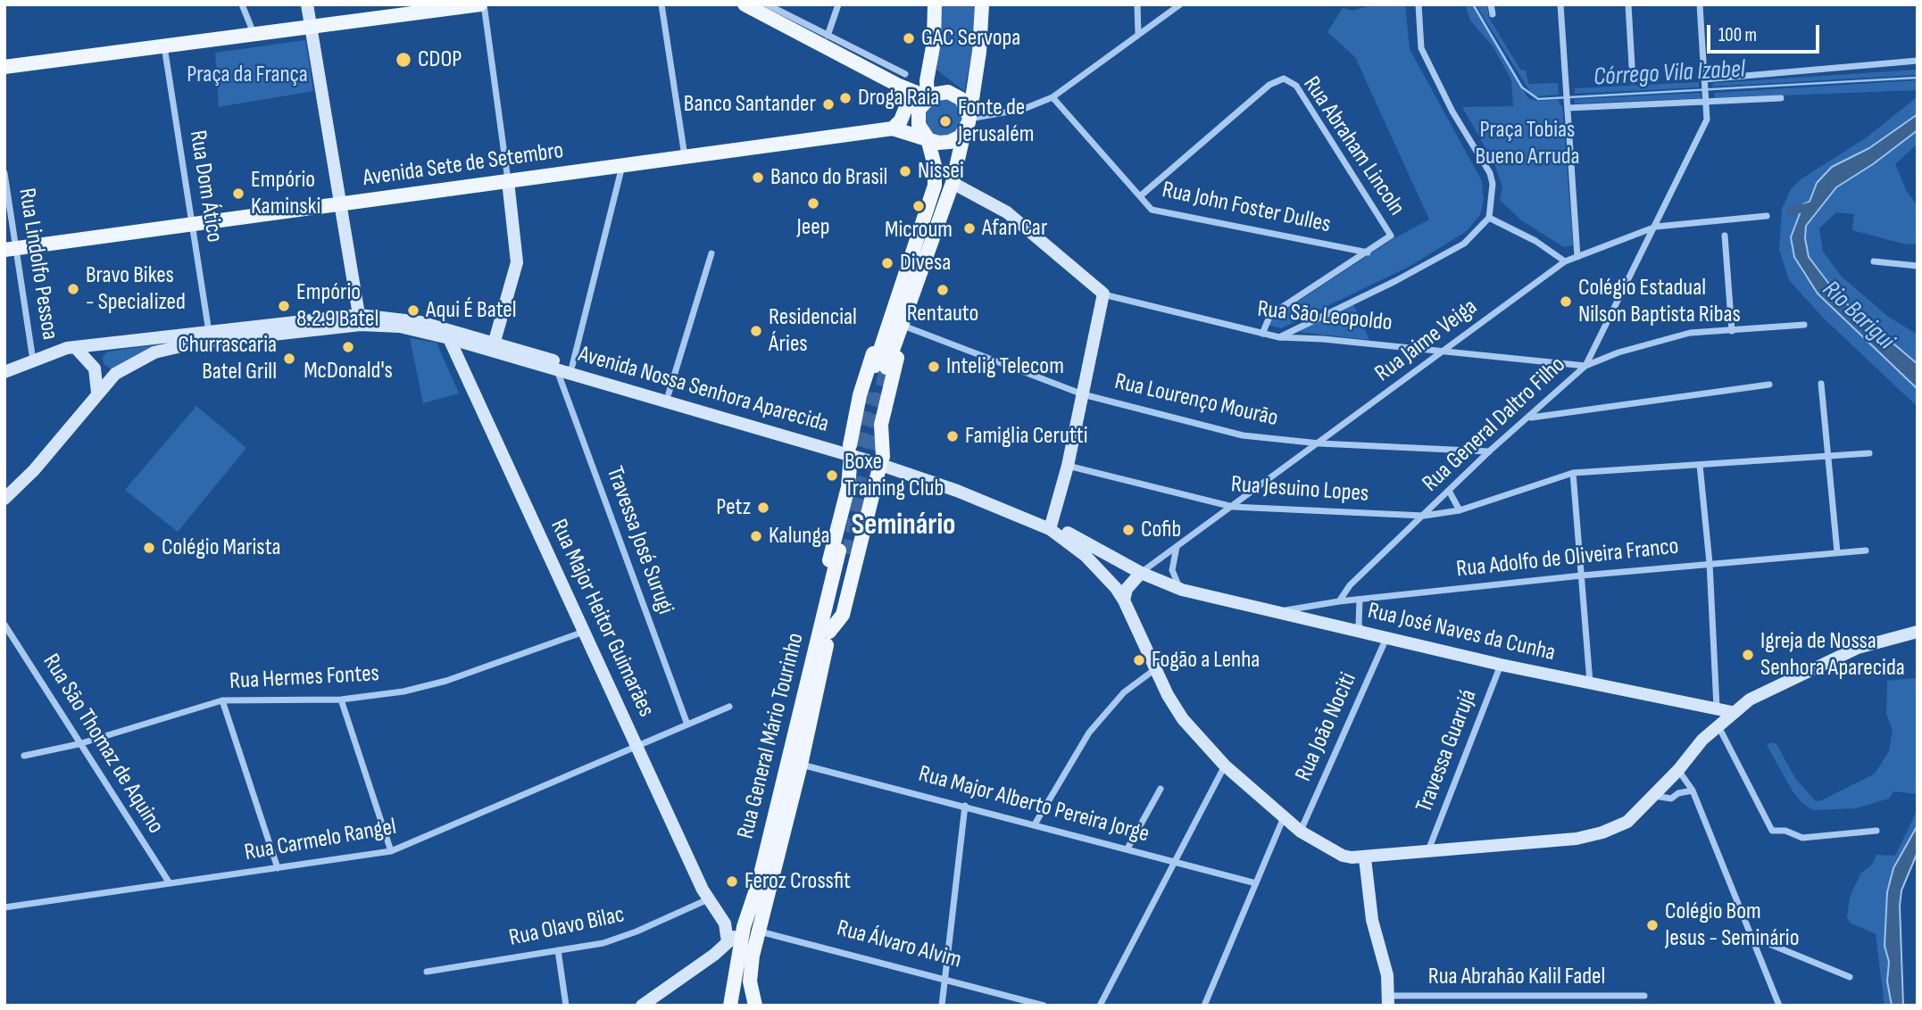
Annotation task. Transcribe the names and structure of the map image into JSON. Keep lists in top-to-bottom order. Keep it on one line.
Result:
{"streets":{"main road":["Avenida Sete de Setembro","Rua São Leopoldo","Avenida Nossa Senhora Aparecida","Rua Major Heitor Guimarães","Rua José Naves da Cunha","Rua General Mário Tourinho","Rua Álvaro Alvim"],"street":["Rua Abraham Lincoln","Rua Dom Ático","Rua John Foster Dulles","Rua Lindolfo Pessoa","Rua Jaime Veiga","Rua Lourenço Mourão","Rua General Daltro Filho","Rua Jesuino Lopes","Travessa José Surugi","Rua Adolfo de Oliveira Franco","Rua Hermes Fontes","Rua João Nociti","Rua São Thomaz de Aquino","Travessa Guarujá","Rua Major Alberto Pereira Jorge","Rua Carmelo Rangel","Rua Olavo Bilac","Rua Abrahão Kalil Fadel"]},"crossings":[["Rua Abraham Lincoln","Rua John Foster Dulles"],["Avenida Sete de Setembro","Rua Dom Ático"],["Avenida Sete de Setembro","Rua Lindolfo Pessoa"],["Rua Dom Ático","Avenida Nossa Senhora Aparecida"],["Rua Lindolfo Pessoa","Avenida Nossa Senhora Aparecida"],["Rua São Leopoldo","Rua Jaime Veiga"],["Rua São Leopoldo","Rua General Daltro Filho"],["Rua Jaime Veiga","Rua Lourenço Mourão"],["Rua Jaime Veiga","Rua General Daltro Filho"],["Rua Jaime Veiga","Rua Jesuino Lopes"],["Rua Jaime Veiga","Rua José Naves da Cunha"],["Avenida Nossa Senhora Aparecida","Travessa José Surugi"],["Avenida Nossa Senhora Aparecida","Rua Major Heitor Guimarães"],["Avenida Nossa Senhora Aparecida","Rua José Naves da Cunha"],["Avenida Nossa Senhora Aparecida","Rua João Nociti"],["Avenida Nossa Senhora Aparecida","Travessa Guarujá"],["Rua Lourenço Mourão","Rua General Daltro Filho"],["Rua General Daltro Filho","Rua Jesuino Lopes"],["Rua General Daltro Filho","Rua Adolfo de Oliveira Franco"],["Travessa José Surugi","Rua Carmelo Rangel"],["Rua Adolfo de Oliveira Franco","Rua José Naves da Cunha"],["Rua Major Heitor Guimarães","Rua Hermes Fontes"],["Rua Major Heitor Guimarães","Rua Carmelo Rangel"],["Rua Major Heitor Guimarães","Rua Olavo Bilac"],["Rua José Naves da Cunha","Rua João Nociti"],["Rua José Naves da Cunha","Travessa Guarujá"],["Rua Hermes Fontes","Rua São Thomaz de Aquino"],["Rua General Mário Tourinho","Rua Major Alberto Pereira Jorge"],["Rua General Mário Tourinho","Rua Álvaro Alvim"],["Rua São Thomaz de Aquino","Rua Carmelo Rangel"]],"districts":["Seminário"],"water":["Córrego Vila Izabel","Rio Barigui"],"parks":["Praça da França","Praça Tobias Bueno Arruda"],"places":["GAC Servopa","CDOP","Droga Raia","Banco Santander","Fonte de Jerusalém","Nissei","Banco do Brasil","Empório Kaminski","Jeep","Microum","Afan Car","Divesa","Bravo Bikes - Specialized","Rentauto","Colégio Estadual Nilson Baptista Ribas","Empório 8.2.9 Batel","Aqui É Batel","Residencial Áries","McDonald's","Churrascaria Batel Grill","Intelig Telecom","Famiglia Cerutti","Boxe Training Club","Petz","Cofib","Kalunga","Colégio Marista","Igreja de Nossa Senhora Aparecida","Fogão a Lenha","Feroz Crossfit","Colégio Bom Jesus - Seminário"],"scale_bar":"100 m"}
